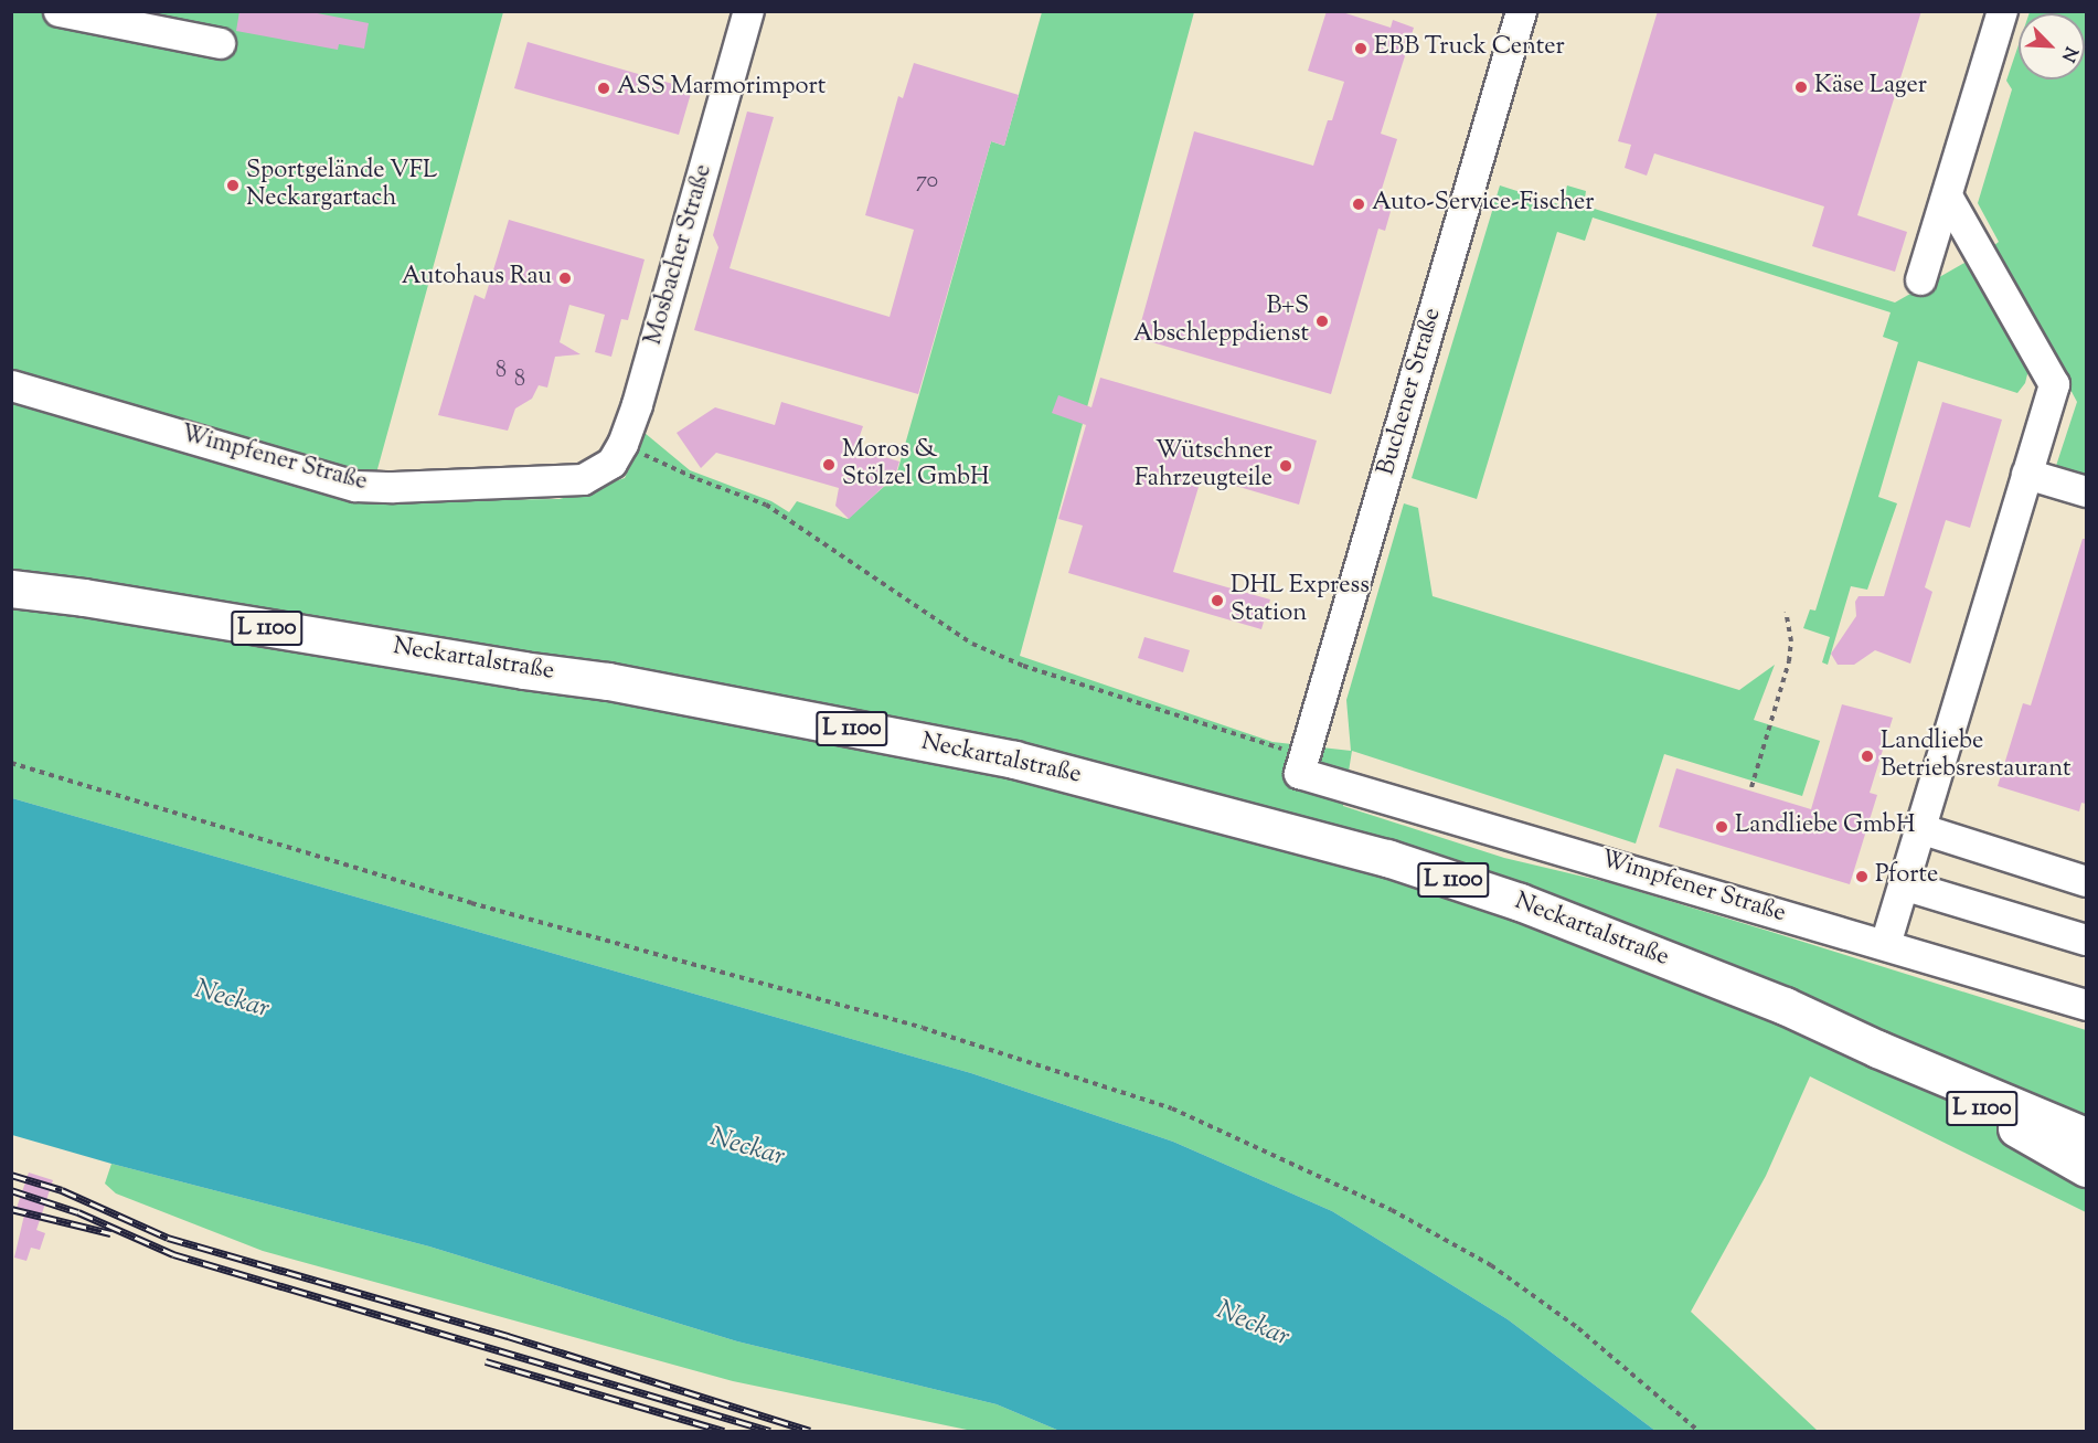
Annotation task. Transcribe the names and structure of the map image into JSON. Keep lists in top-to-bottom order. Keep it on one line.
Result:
{"streets":{"main road":["L 1100","Neckartalstraße"],"street":["Mosbacher Straße","Buchener Straße","Wimpfener Straße"]},"crossings":[["Mosbacher Straße","Wimpfener Straße"],["Buchener Straße","Wimpfener Straße"]],"water":["Neckar"],"places":["EBB Truck Center","Käse Lager","ASS Marmorimport","Sportgelände VFL Neckargartach","Auto-Service-Fischer","Autohaus Rau","B+S Abschleppdienst","Moros & Stölzel GmbH","Wütschner Fahrzeugteile","DHL Express Station","Landliebe Betriebsrestaurant","Landliebe GmbH","Pforte"],"house_numbers":["70","8","8"],"north":"bottom right"}
